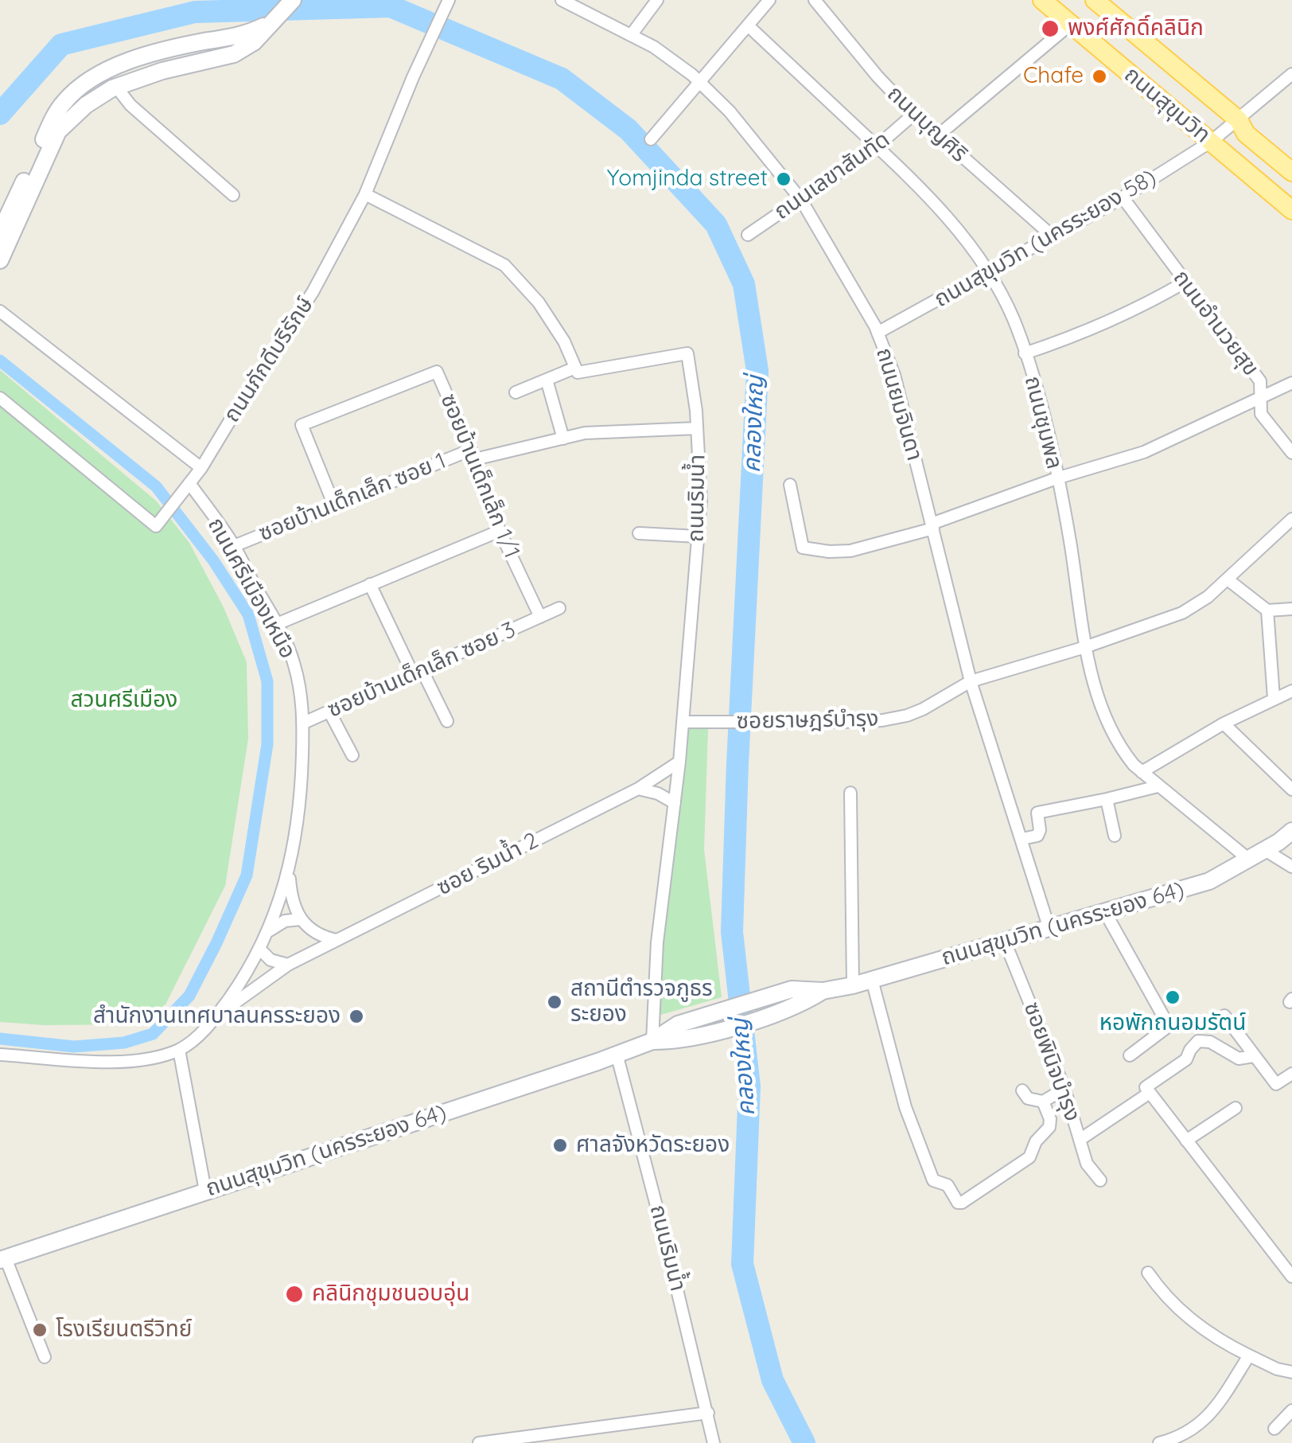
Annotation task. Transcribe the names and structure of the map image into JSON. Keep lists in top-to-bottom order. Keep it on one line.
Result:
{"streets":{"main road":["ถนนสุขุมวิท"],"street":["ถนนบุญศิริ","ถนนเลขาสันทัด","ถนนสุขุมวิท (นครระยอง 58)","ถนนอำนวยสุข","ถนนภักดีบริรักษ์","ถนนยมจินดา","ถนนชุมพล","ซอยบ้านเด็กเล็ก 1/1","ซอยบ้านเด็กเล็ก ซอย 1","ถนนริมน้ำ","ถนนศรีเมืองเหนือ","ซอยบ้านเด็กเล็ก ซอย 3","ซอยราษฎร์บำรุง","ซอย ริมน้ำ 2","ถนนสุขุมวิท (นครระยอง 64)","ซอยพินิจบำรุง"]},"crossings":[["ถนนสุขุมวิท","ถนนสุขุมวิท (นครระยอง 58)"],["ถนนบุญศิริ","ถนนเลขาสันทัด"],["ถนนบุญศิริ","ถนนสุขุมวิท (นครระยอง 58)"],["ถนนเลขาสันทัด","ถนนยมจินดา"],["ถนนเลขาสันทัด","ถนนชุมพล"],["ถนนสุขุมวิท (นครระยอง 58)","ถนนอำนวยสุข"],["ถนนสุขุมวิท (นครระยอง 58)","ถนนยมจินดา"],["ถนนสุขุมวิท (นครระยอง 58)","ถนนชุมพล"],["ถนนภักดีบริรักษ์","ถนนศรีเมืองเหนือ"],["ถนนยมจินดา","ซอยราษฎร์บำรุง"],["ถนนยมจินดา","ถนนสุขุมวิท (นครระยอง 64)"],["ถนนชุมพล","ซอยราษฎร์บำรุง"],["ถนนชุมพล","ถนนสุขุมวิท (นครระยอง 64)"],["ซอยบ้านเด็กเล็ก 1/1","ซอยบ้านเด็กเล็ก ซอย 1"],["ซอยบ้านเด็กเล็ก 1/1","ซอยบ้านเด็กเล็ก ซอย 3"],["ซอยบ้านเด็กเล็ก ซอย 1","ถนนศรีเมืองเหนือ"],["ถนนริมน้ำ","ซอยราษฎร์บำรุง"],["ถนนริมน้ำ","ซอย ริมน้ำ 2"],["ถนนริมน้ำ","ถนนสุขุมวิท (นครระยอง 64)"],["ถนนศรีเมืองเหนือ","ซอยบ้านเด็กเล็ก ซอย 3"],["ถนนศรีเมืองเหนือ","ซอย ริมน้ำ 2"],["ถนนสุขุมวิท (นครระยอง 64)","ซอยพินิจบำรุง"]],"water":["คลองใหญ่"],"parks":["สวนศรีเมือง"],"places":["พงศ์ศักดิ์คลินิก","Chafe","Yomjinda street","หอพักถนอมรัตน์","สถานีตำรวจภูธร ระยอง","สำนักงานเทศบาลนครระยอง","ศาลจังหวัดระยอง","คลินิกชุมชนอบอุ่น","โรงเรียนตรีวิทย์"]}
